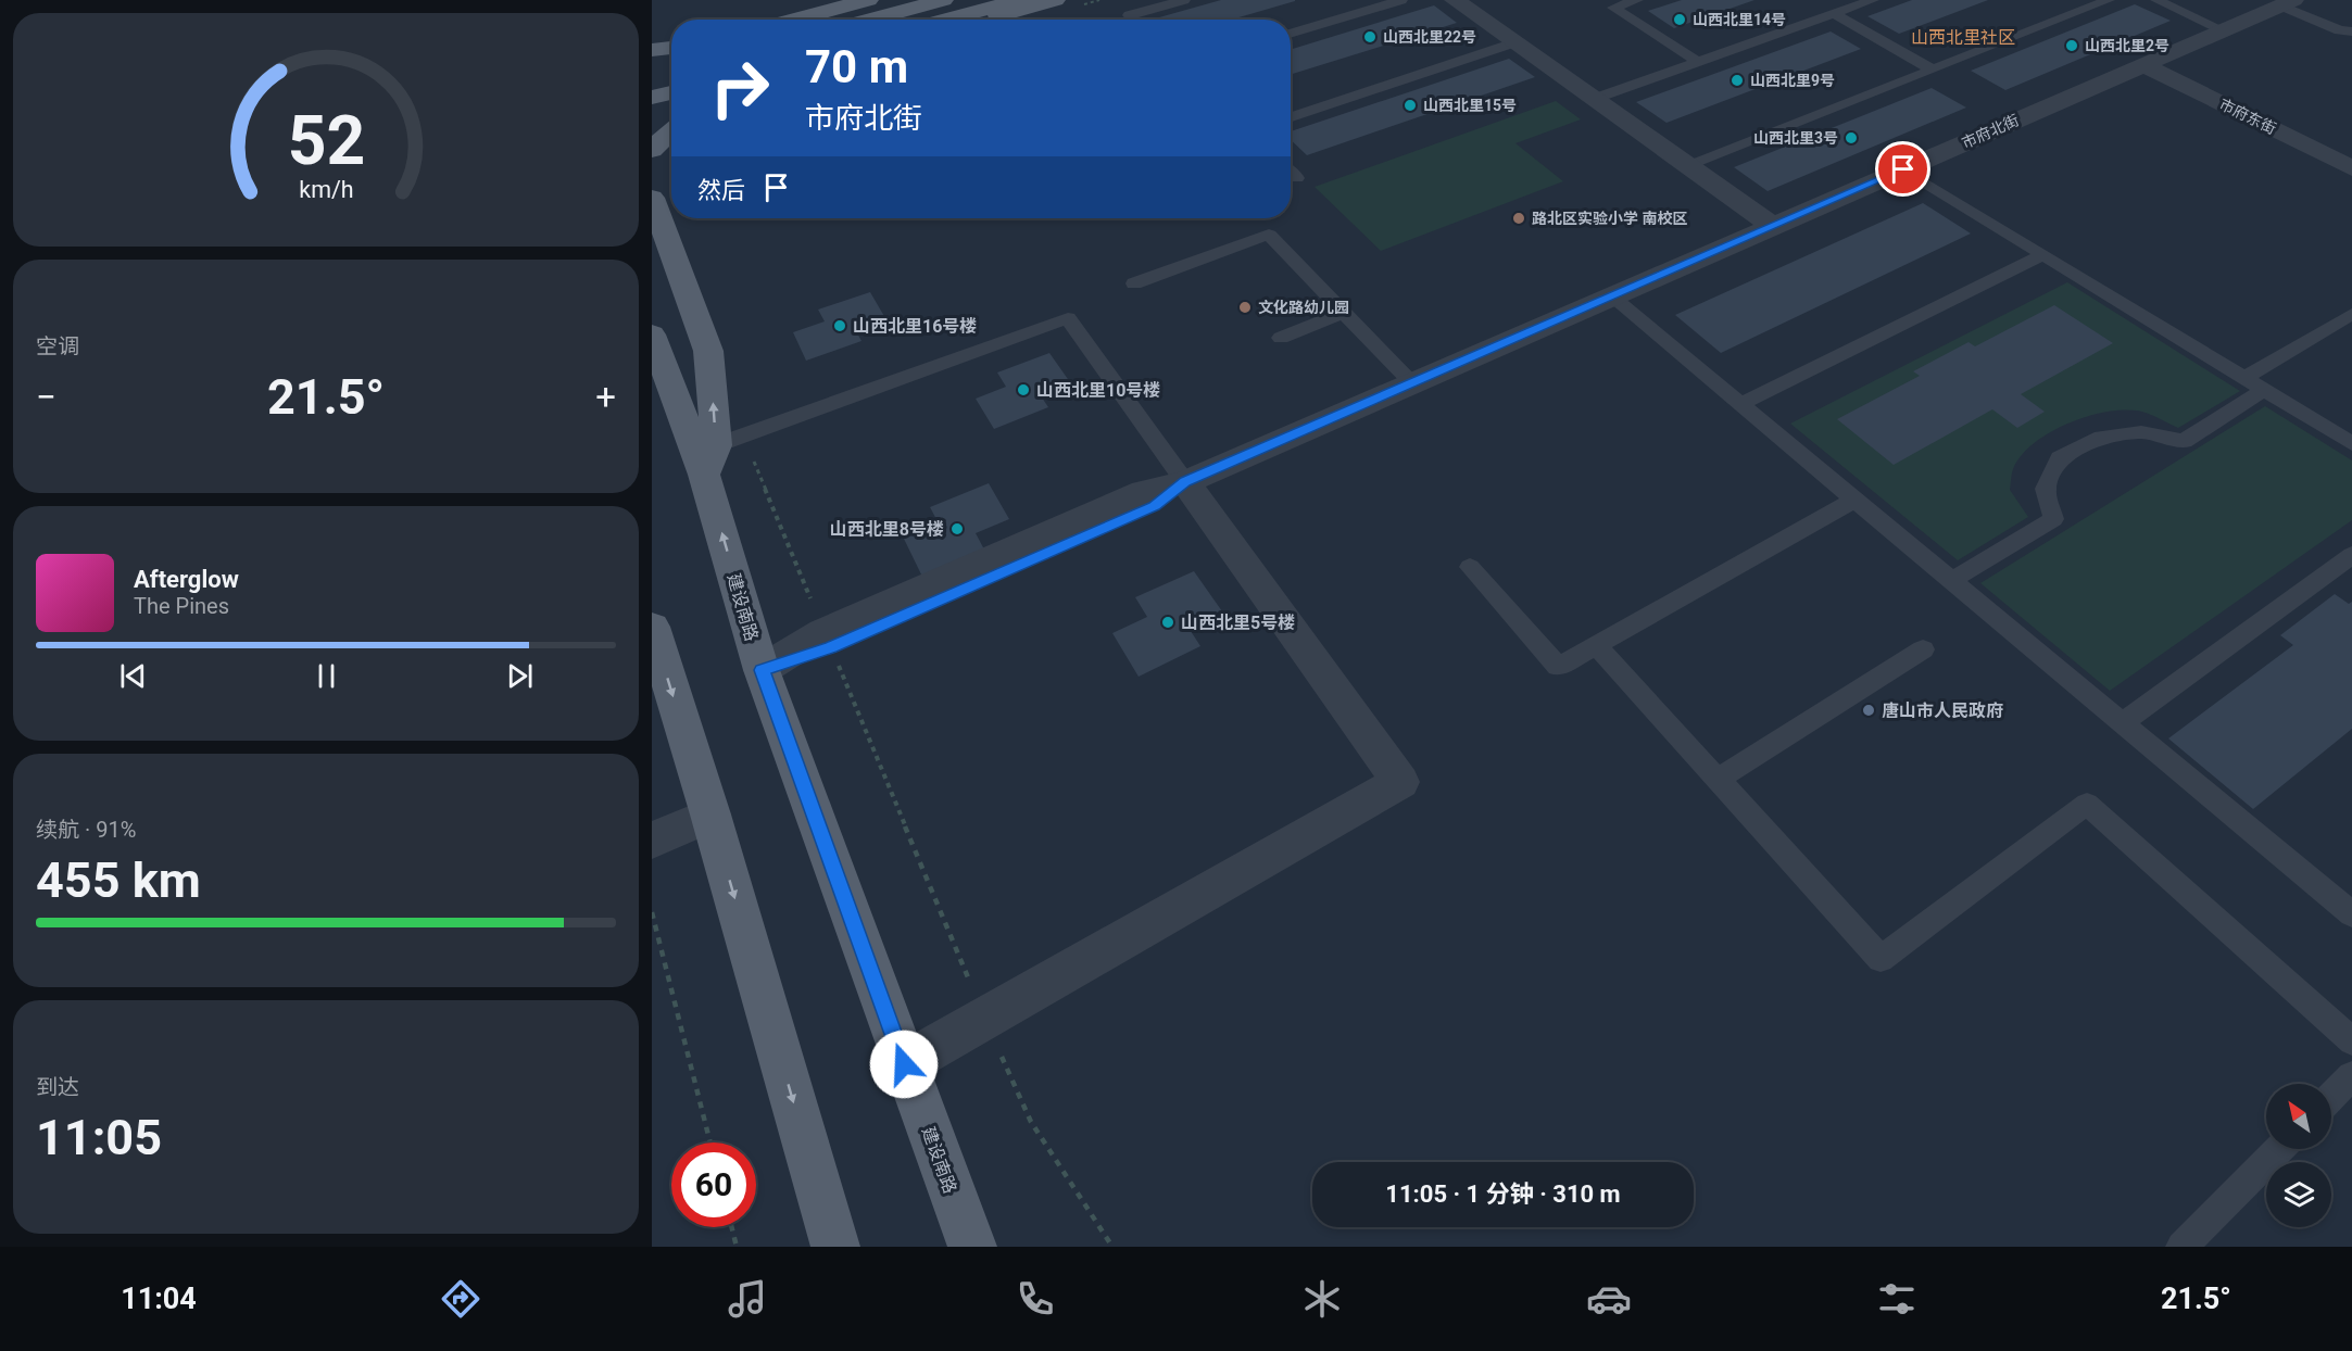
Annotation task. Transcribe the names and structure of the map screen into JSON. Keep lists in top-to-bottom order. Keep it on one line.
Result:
{"streets":{"main road":["建设南路"],"street":["市府东街","市府北街"]},"crossings":[["市府东街","市府北街"],["市府北街","建设南路"]],"districts":["山西北里社区"],"places":["山西北里14号","山西北里22号","山西北里2号","山西北里9号","山西北里15号","山西北里3号","路北区实验小学 南校区","文化路幼儿园","山西北里16号楼","山西北里10号楼","山西北里8号楼","山西北里5号楼","唐山市人民政府"],"north":"top left","page":{"turn":["70 m","市府北街"],"then":"然后","tile":["空调",["续航 · 91%","455 km"],["到达","11:05"]],"heat":["−","21.5°","+"],"song":["Afterglow","The Pines"],"limit":"60","trip":"11:05 · 1 分钟 · 310 m","tabs":["11:04","21.5°"],"gauge":["52","km/h"]}}
